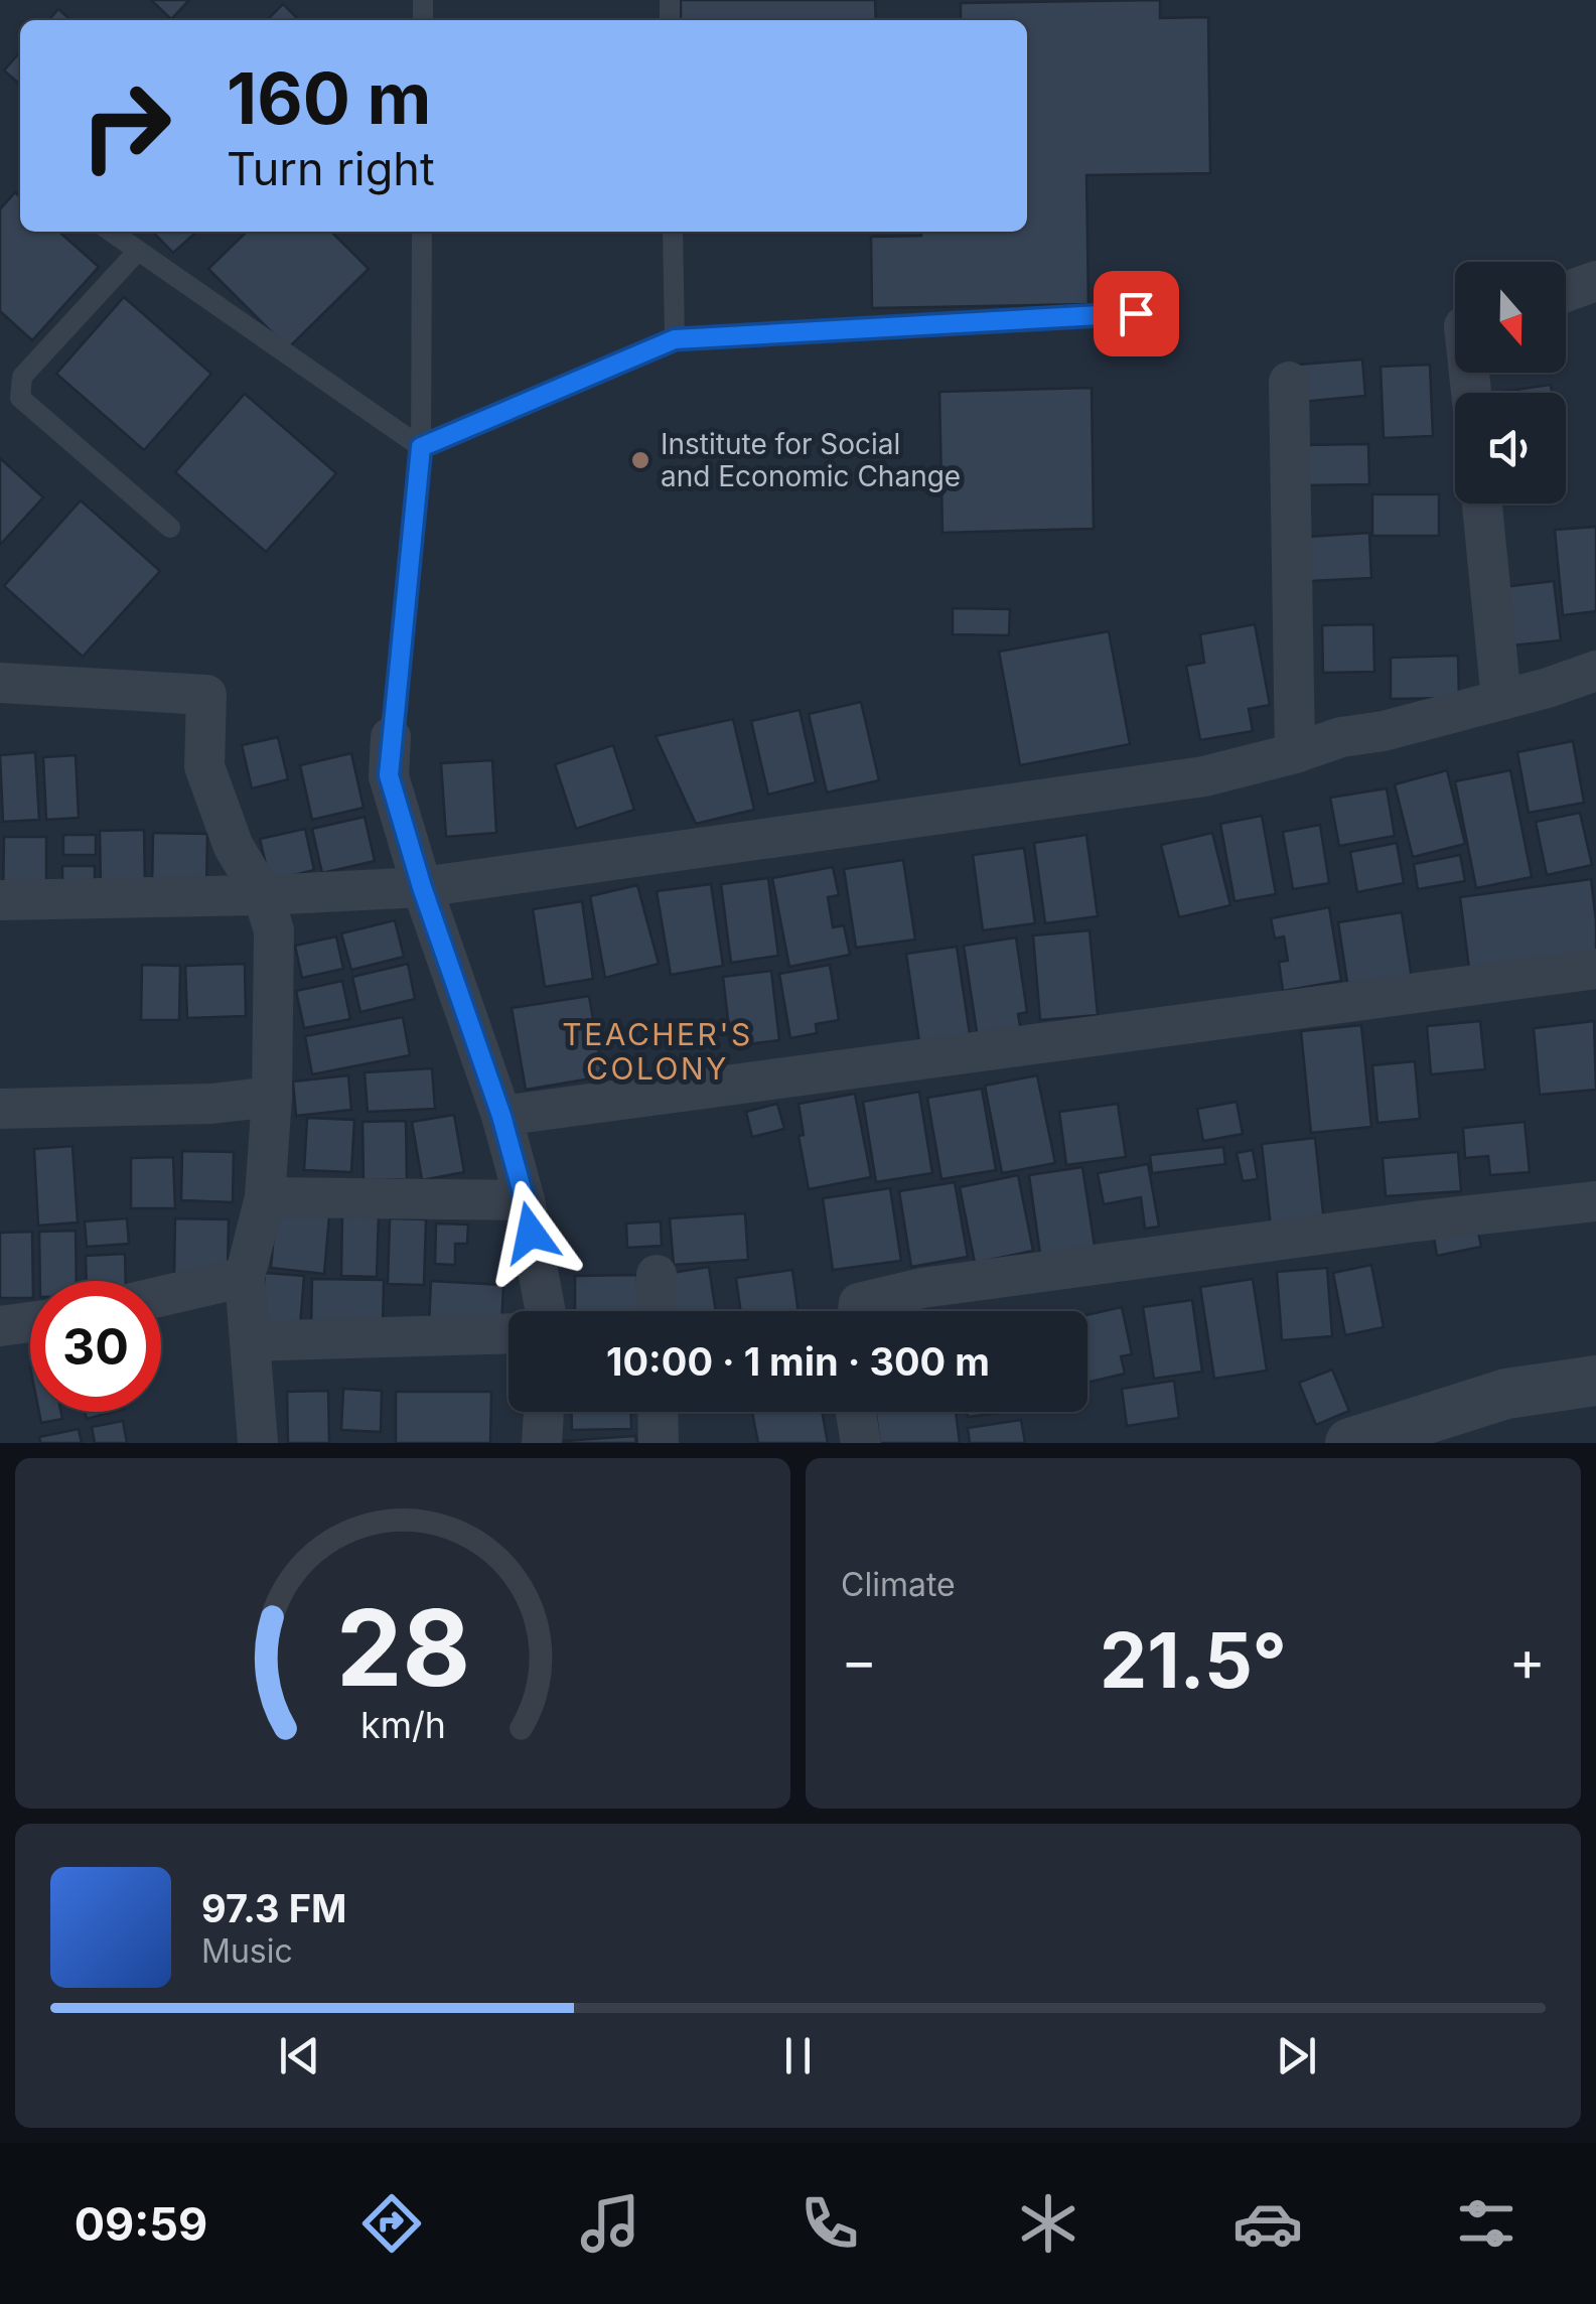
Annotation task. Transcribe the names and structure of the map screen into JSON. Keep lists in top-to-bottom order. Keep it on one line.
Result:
{"districts":["TEACHER'S COLONY"],"places":["Institute for Social and Economic Change"],"north":"bottom","page":{"turn":["160 m","Turn right"],"limit":"30","trip":"10:00 · 1 min · 300 m","tile":"Climate","heat":["−","21.5°","+"],"song":["97.3 FM","Music"],"tabs":"09:59","gauge":["28","km/h"]}}
